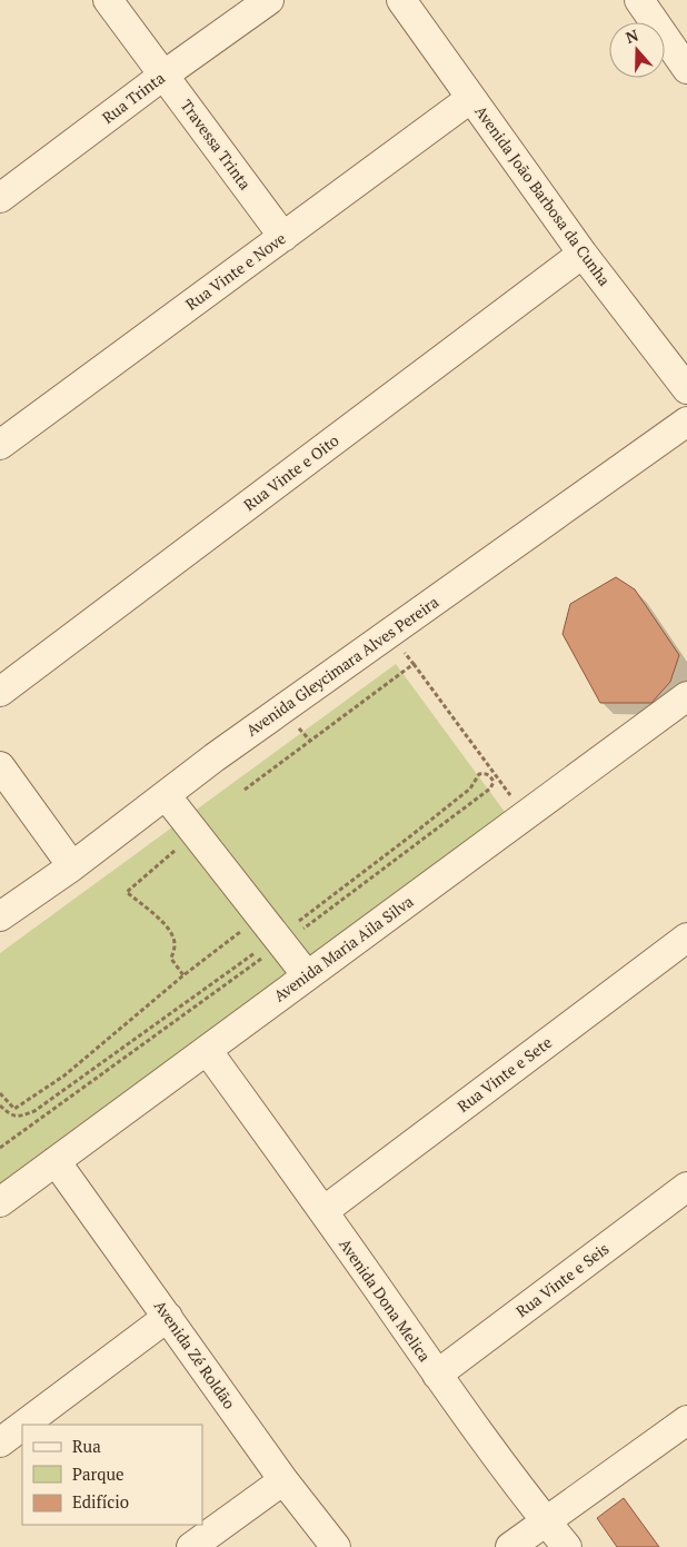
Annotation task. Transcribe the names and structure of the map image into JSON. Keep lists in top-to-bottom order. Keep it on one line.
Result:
{"streets":{"street":["Rua Trinta","Travessa Trinta","Avenida João Barbosa da Cunha","Rua Vinte e Nove","Rua Vinte e Oito","Avenida Gleycimara Alves Pereira","Avenida Maria Aila Silva","Rua Vinte e Sete","Rua Vinte e Seis","Avenida Dona Melica","Avenida Zé Roldão"]},"crossings":[["Rua Trinta","Travessa Trinta"],["Travessa Trinta","Rua Vinte e Nove"],["Avenida João Barbosa da Cunha","Rua Vinte e Nove"],["Avenida João Barbosa da Cunha","Rua Vinte e Oito"],["Avenida Maria Aila Silva","Avenida Dona Melica"],["Avenida Maria Aila Silva","Avenida Zé Roldão"],["Rua Vinte e Sete","Avenida Dona Melica"],["Rua Vinte e Seis","Avenida Dona Melica"]],"legend":["Rua","Parque","Edifício"],"north":"top"}
